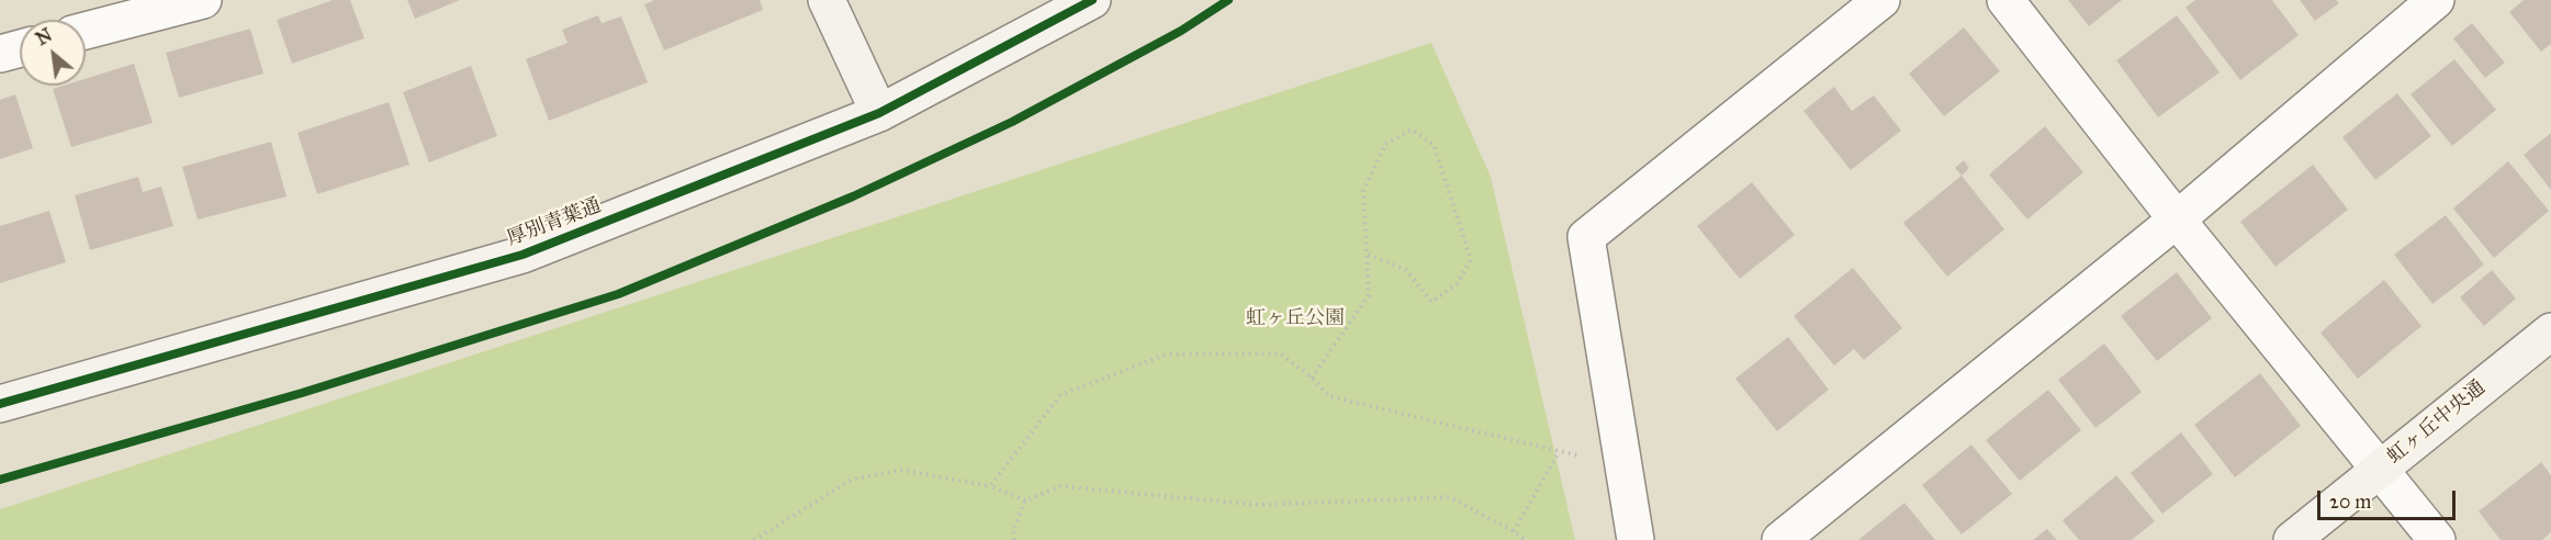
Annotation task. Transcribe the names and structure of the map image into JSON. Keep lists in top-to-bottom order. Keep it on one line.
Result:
{"streets":{"street":["厚別青葉通","虹ヶ丘中央通"]},"parks":["虹ヶ丘公園"],"scale_bar":"20 m","north":"top left"}
